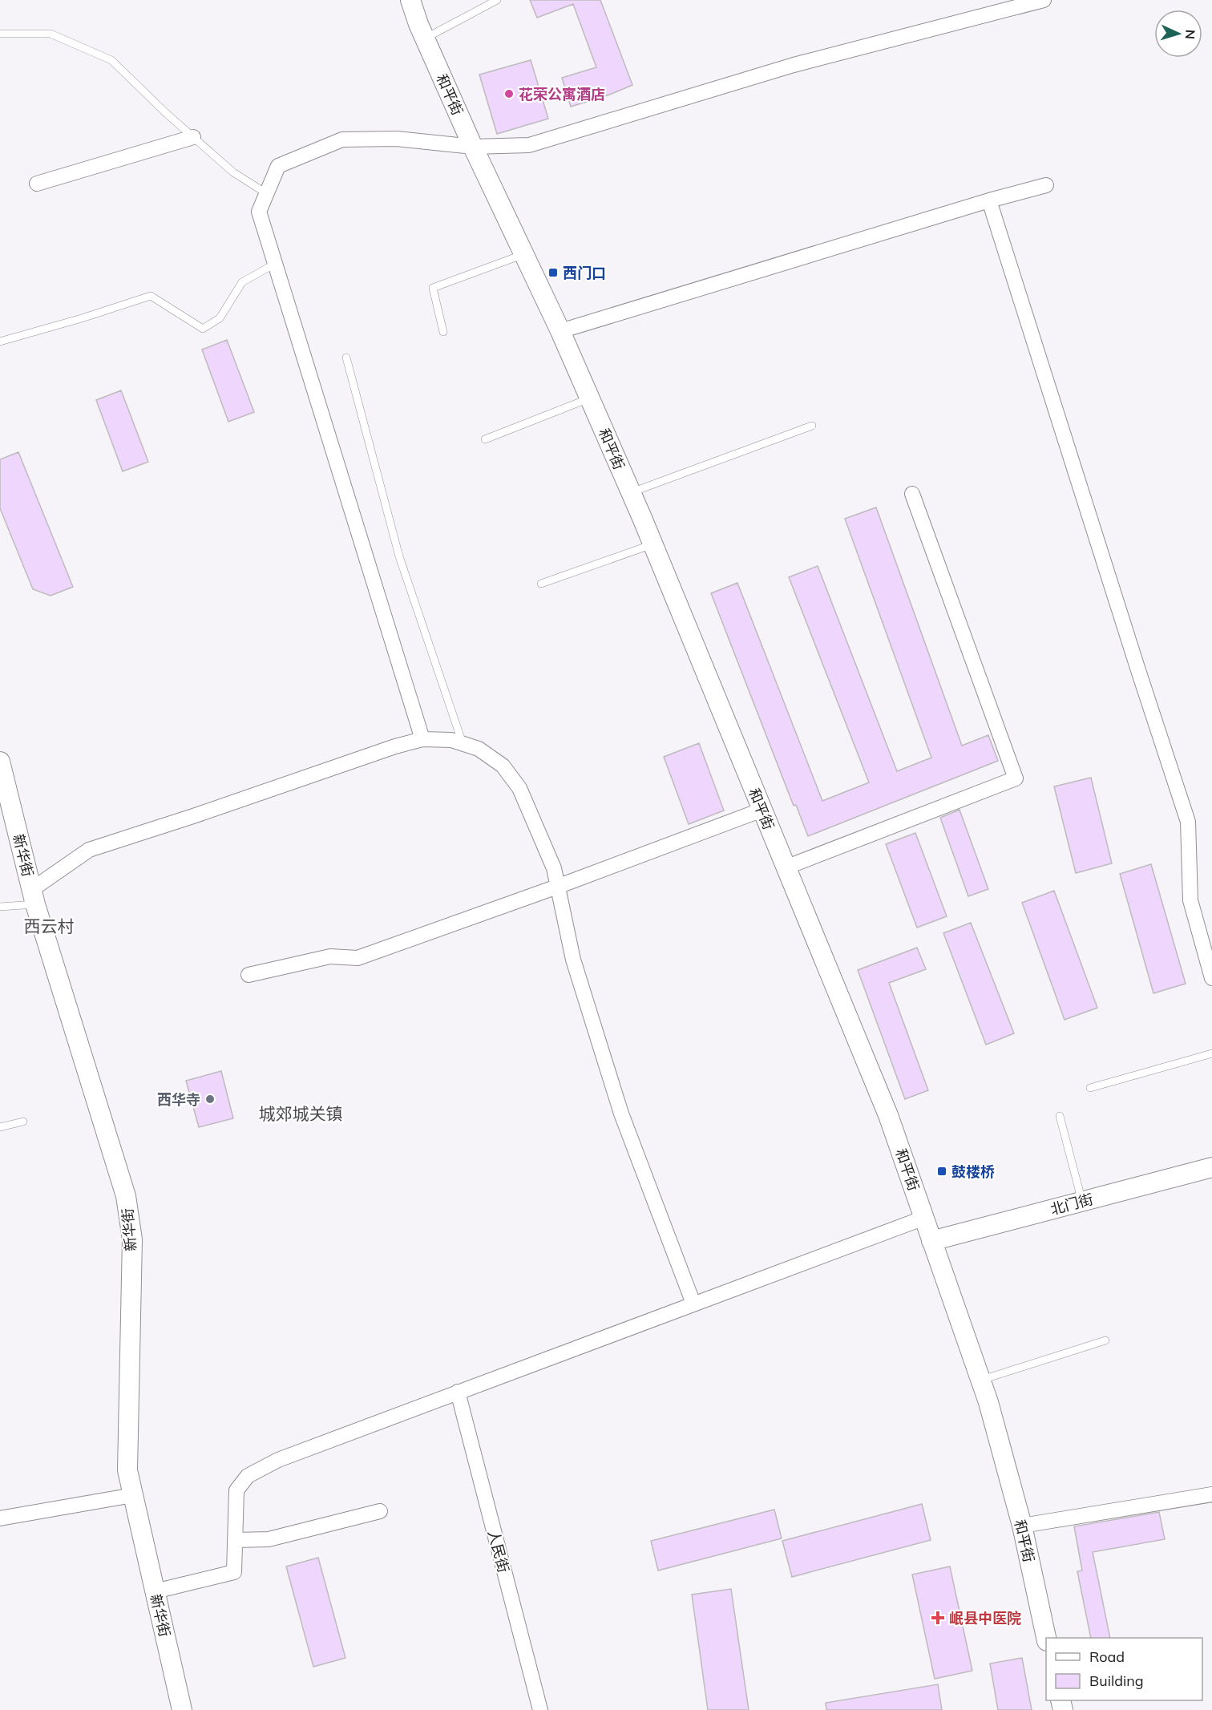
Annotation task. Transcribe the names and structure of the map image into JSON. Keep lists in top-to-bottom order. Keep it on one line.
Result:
{"streets":{"main road":["和平街","新华街","北门街"],"street":["人民街"]},"crossings":[["和平街","北门街"]],"districts":["西云村","城郊城关镇"],"places":{"other":["花荣公寓酒店","西华寺"],"transit":["西门口","鼓楼桥"],"health":["岷县中医院"]},"legend":["Road","Building"],"north":"right"}
